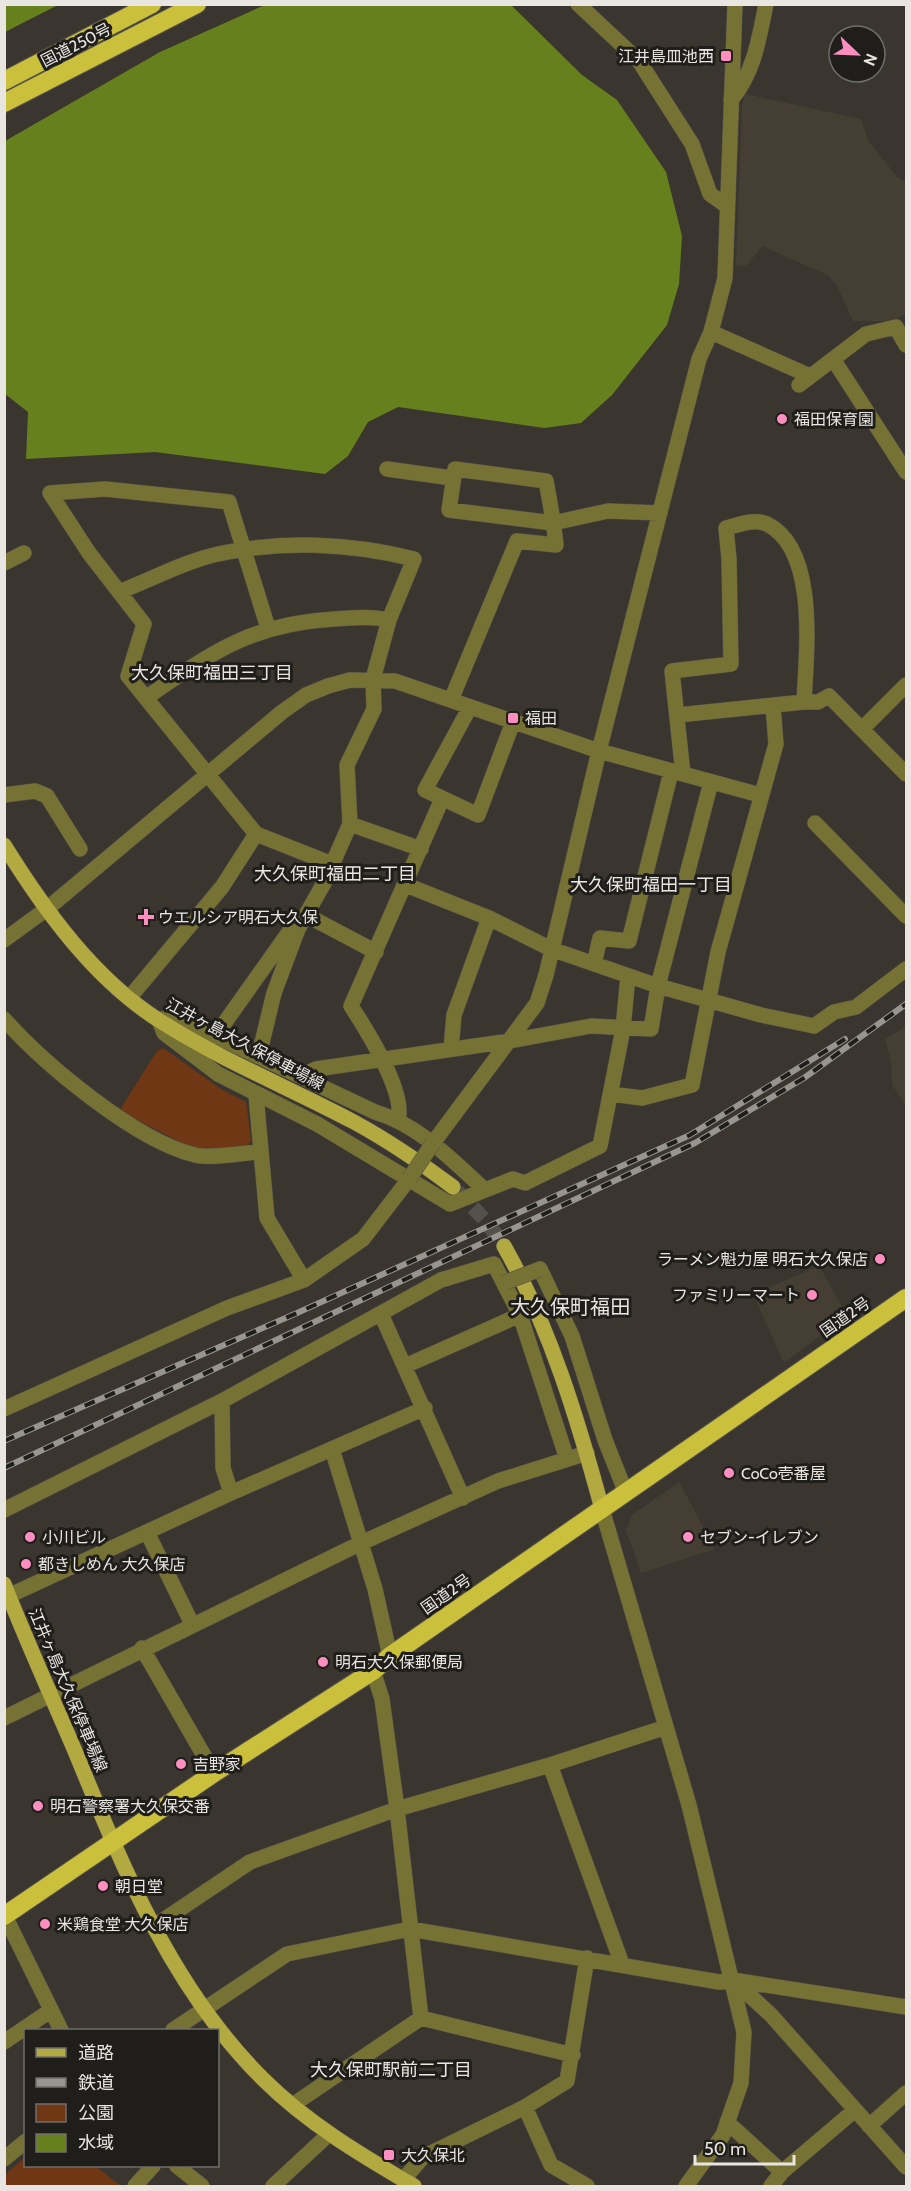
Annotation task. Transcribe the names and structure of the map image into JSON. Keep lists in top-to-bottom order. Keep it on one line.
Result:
{"streets":{"highway":["国道250号","国道2号"],"main road":["江井ヶ島大久保停車場線"]},"crossings":[["江井ヶ島大久保停車場線","国道2号"]],"districts":["大久保町福田三丁目","大久保町福田二丁目","大久保町福田一丁目","大久保町福田","大久保町駅前二丁目"],"places":{"transit":["江井島皿池西","福田","大久保北"],"other":["福田保育園","ラーメン魁力屋 明石大久保店","ファミリーマート","CoCo壱番屋","小川ビル","セブン-イレブン","都きしめん 大久保店","明石大久保郵便局","吉野家","明石警察署大久保交番","朝日堂","米鶏食堂 大久保店"],"health":["ウエルシア明石大久保"]},"legend":["道路","鉄道","公園","水域"],"scale_bar":"50 m","north":"bottom right"}
